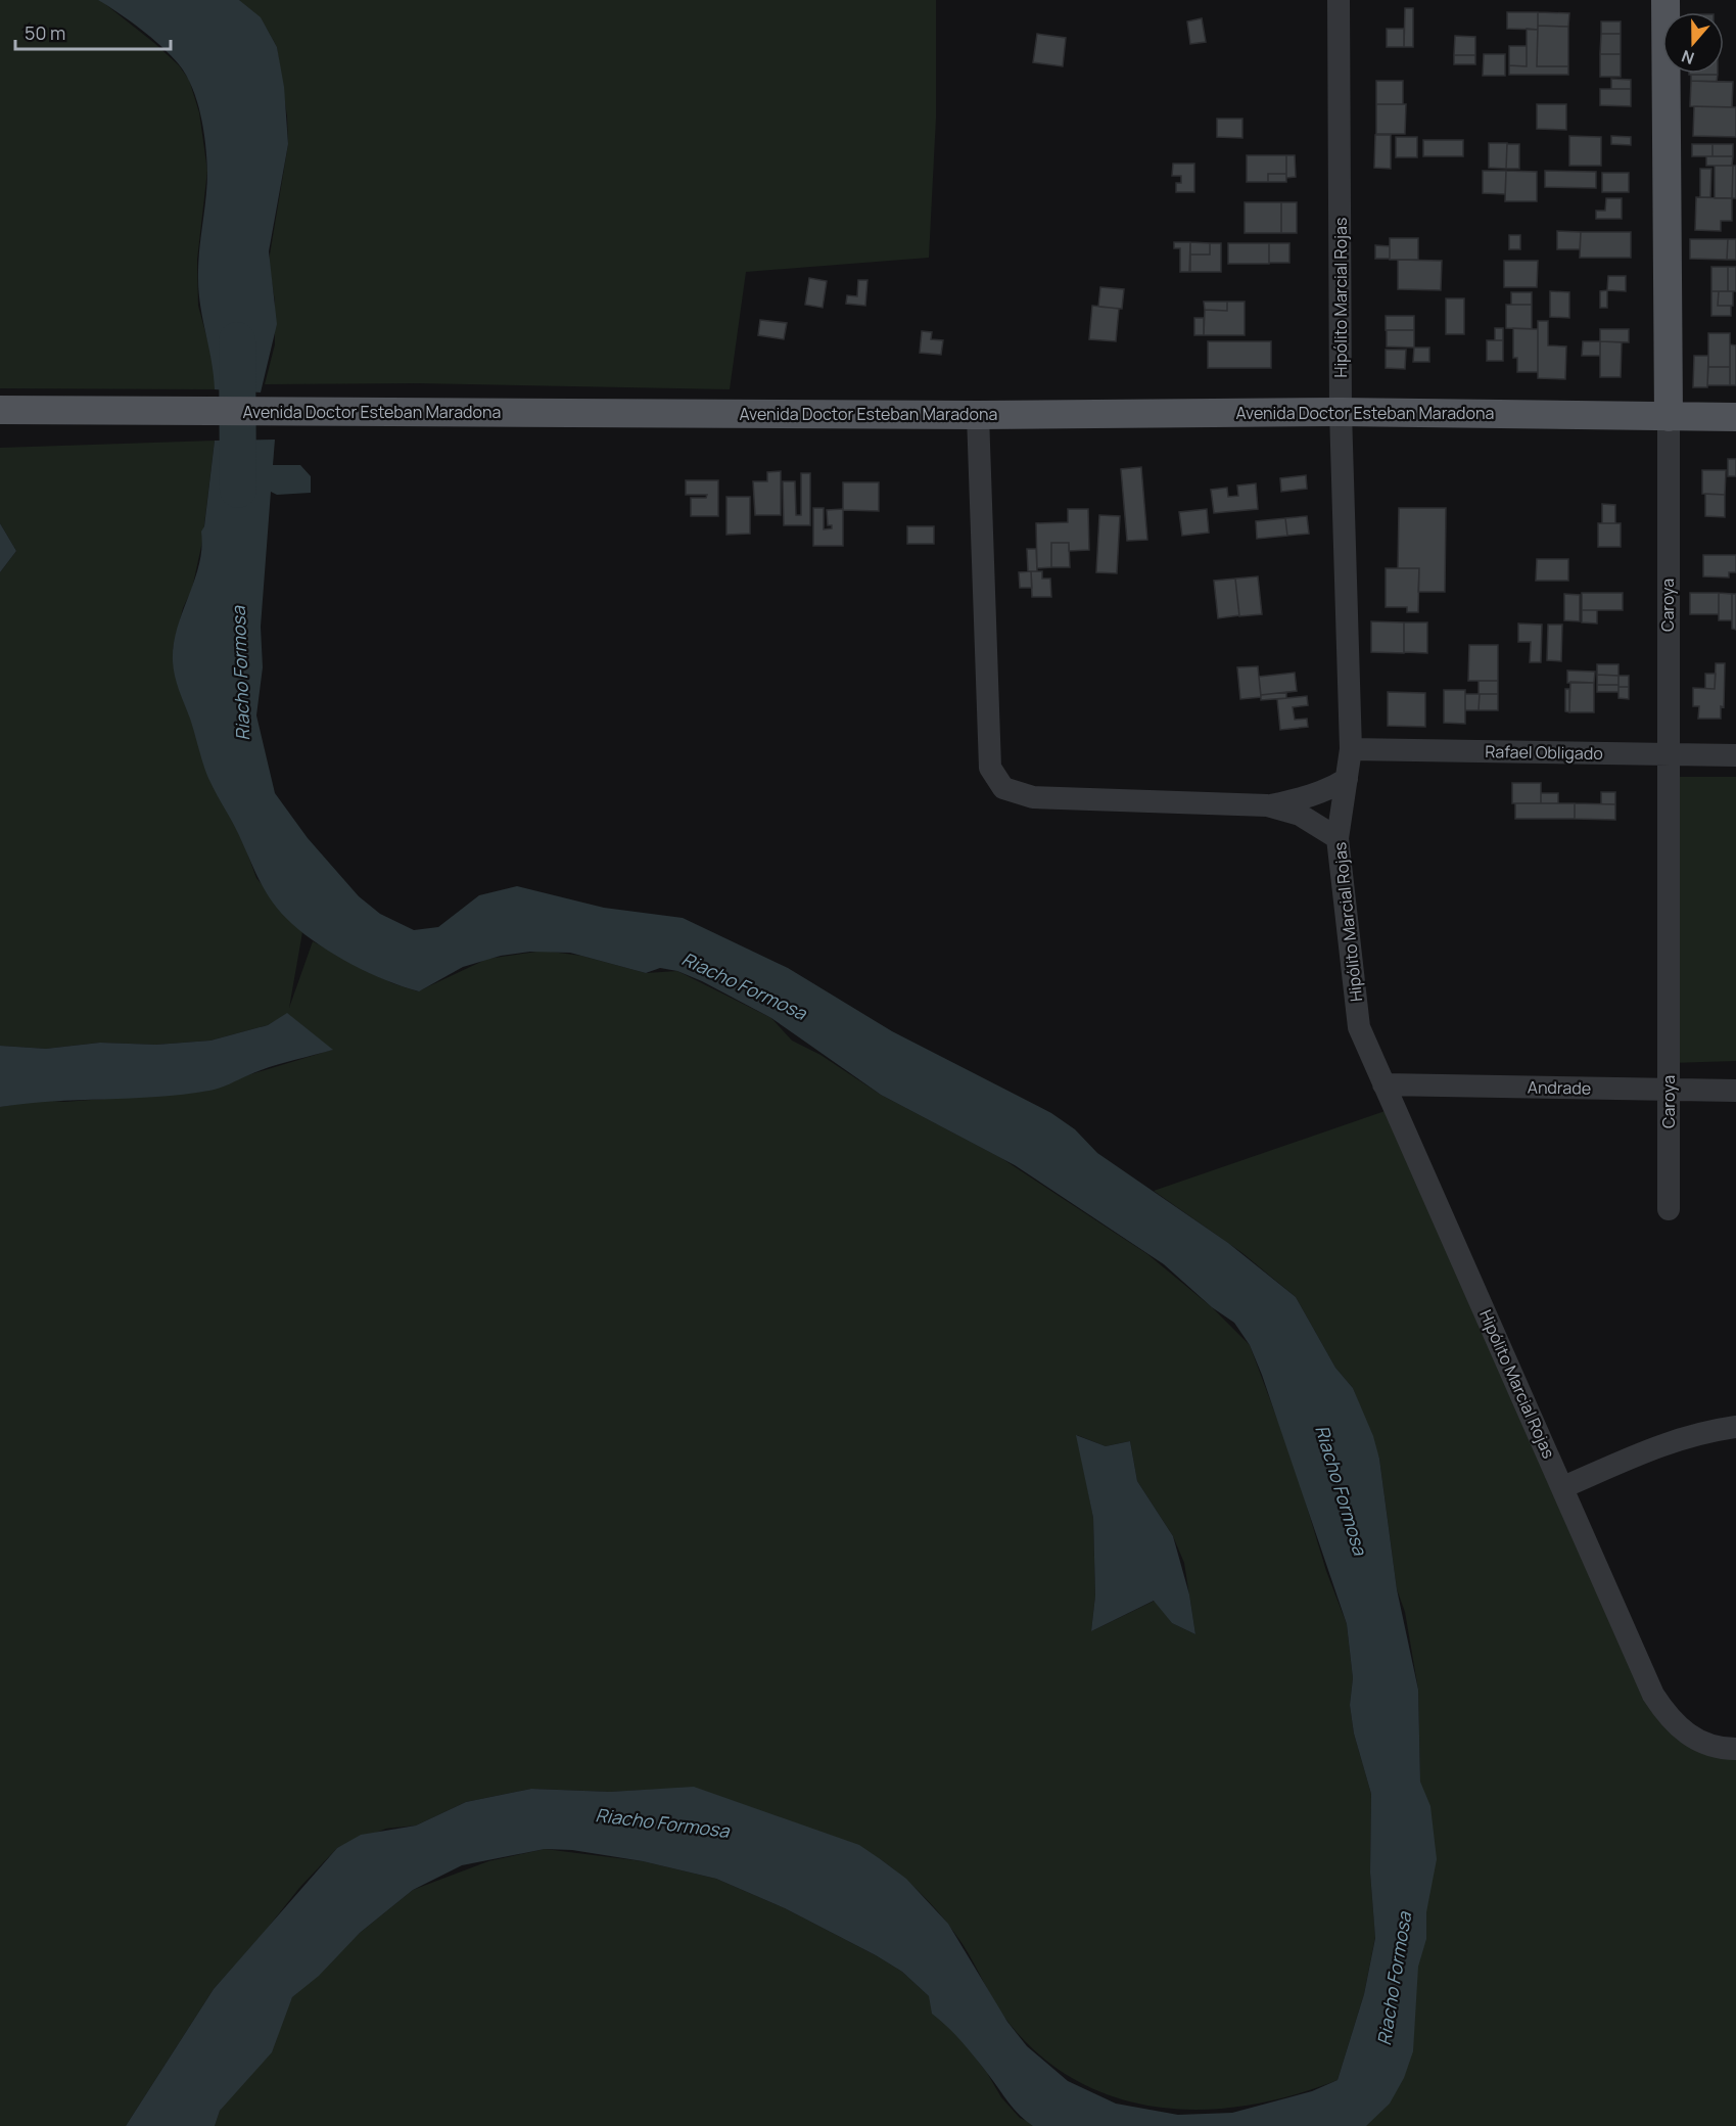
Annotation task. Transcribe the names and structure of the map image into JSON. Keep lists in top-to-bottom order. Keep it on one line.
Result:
{"streets":{"main road":["Avenida Doctor Esteban Maradona","Caroya"],"street":["Hipólito Marcial Rojas","Rafael Obligado","Andrade"]},"crossings":[["Hipólito Marcial Rojas","Avenida Doctor Esteban Maradona"],["Hipólito Marcial Rojas","Rafael Obligado"],["Hipólito Marcial Rojas","Andrade"],["Avenida Doctor Esteban Maradona","Caroya"],["Caroya","Rafael Obligado"],["Caroya","Andrade"]],"water":["Riacho Formosa"],"scale_bar":"50 m","north":"bottom"}
